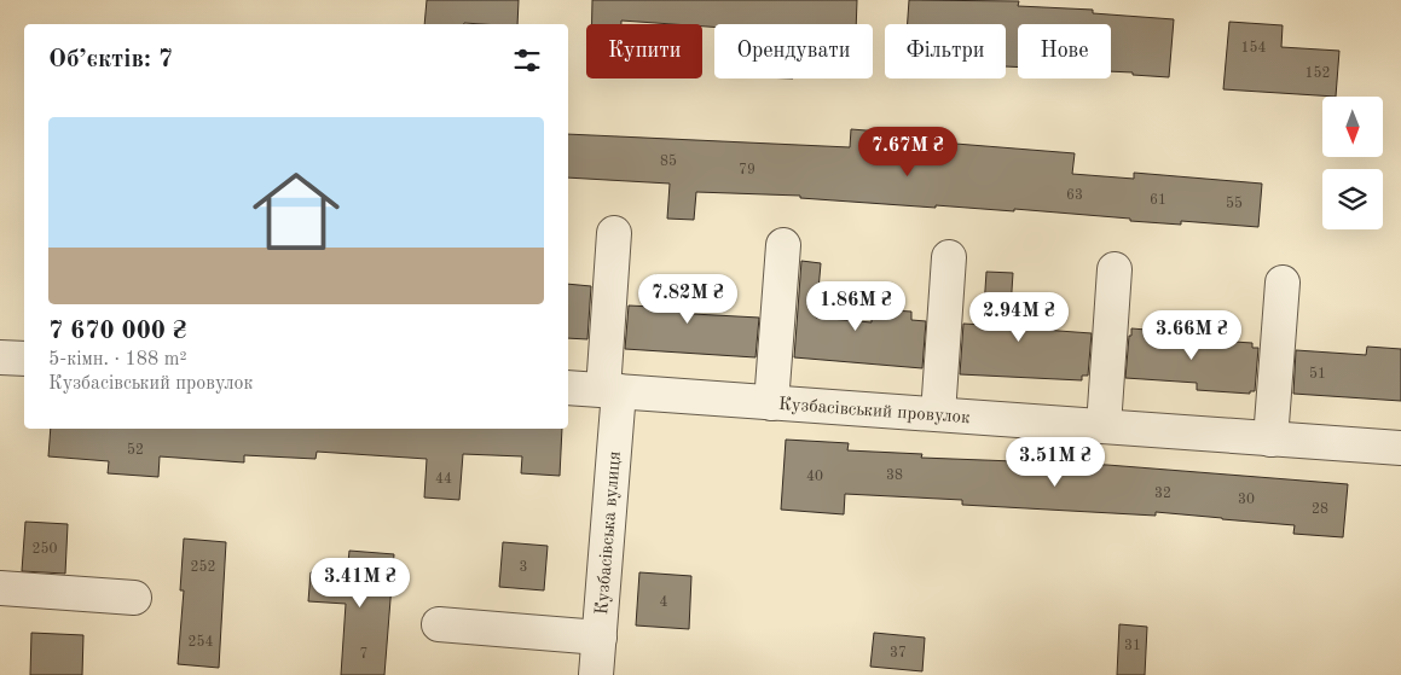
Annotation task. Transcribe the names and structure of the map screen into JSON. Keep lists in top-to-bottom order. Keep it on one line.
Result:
{"streets":{"street":["Кузбасівський провулок","Кузбасівська вулиця"]},"crossings":[["Кузбасівський провулок","Кузбасівська вулиця"]],"house_numbers":["154","152","85","79","63","61","55","51","52","38","40","44","32","30","28","250","252","3","4","254","31","37","7"],"north":"bottom","page":{"chip":["Купити","Орендувати","Фільтри","Нове"],"heading":"Об’єктів: 7","list":[{"name":"7 670 000 ₴","note":"5-кімн. · 188 m² · Кузбасівський провулок"}],"price":["7.67M ₴","7.82M ₴","1.86M ₴","2.94M ₴","3.66M ₴","3.51M ₴","3.41M ₴"]}}
